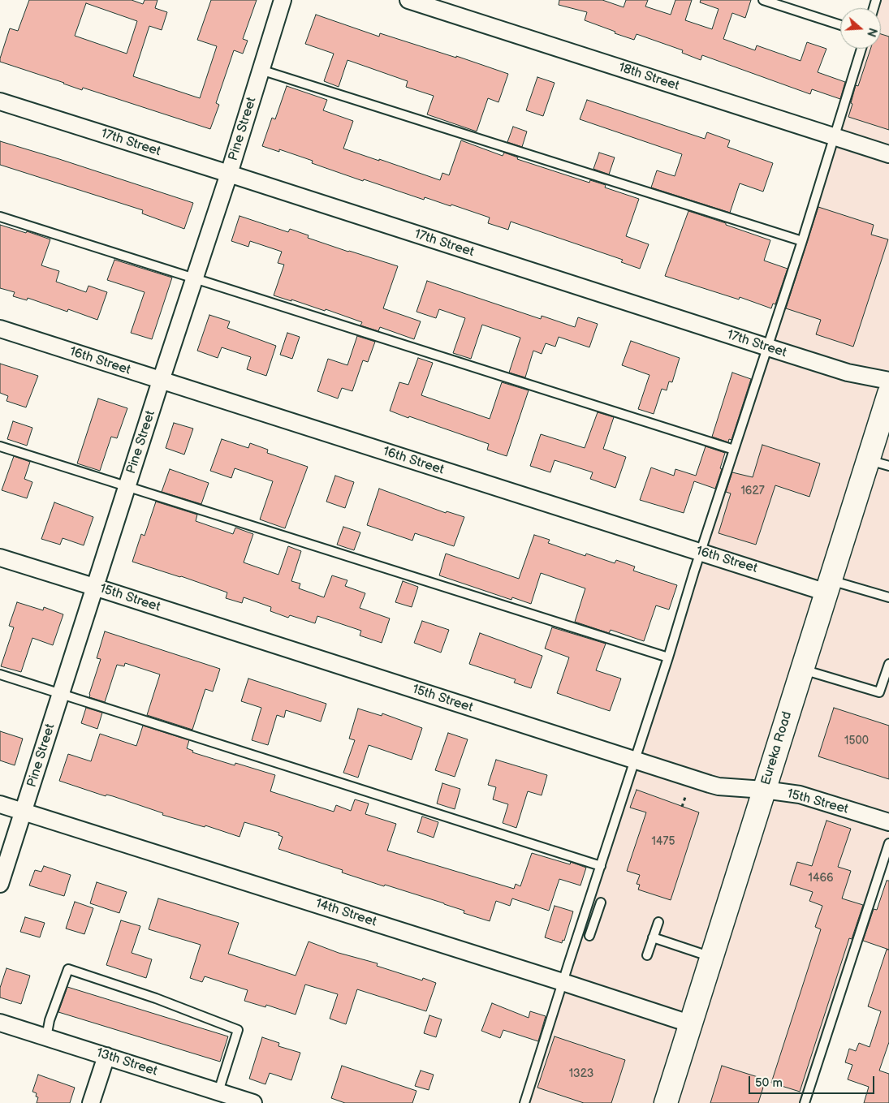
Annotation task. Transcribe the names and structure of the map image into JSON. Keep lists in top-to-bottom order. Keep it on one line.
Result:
{"streets":{"main road":["Eureka Road"],"street":["18th Street","Pine Street","17th Street","16th Street","15th Street","14th Street","13th Street"]},"crossings":[["Pine Street","17th Street"],["Pine Street","16th Street"],["Pine Street","15th Street"],["Pine Street","14th Street"],["16th Street","Eureka Road"],["15th Street","Eureka Road"],["Eureka Road","14th Street"]],"house_numbers":["1627","1500","1475","1466","1323"],"scale_bar":"50 m","north":"right"}
